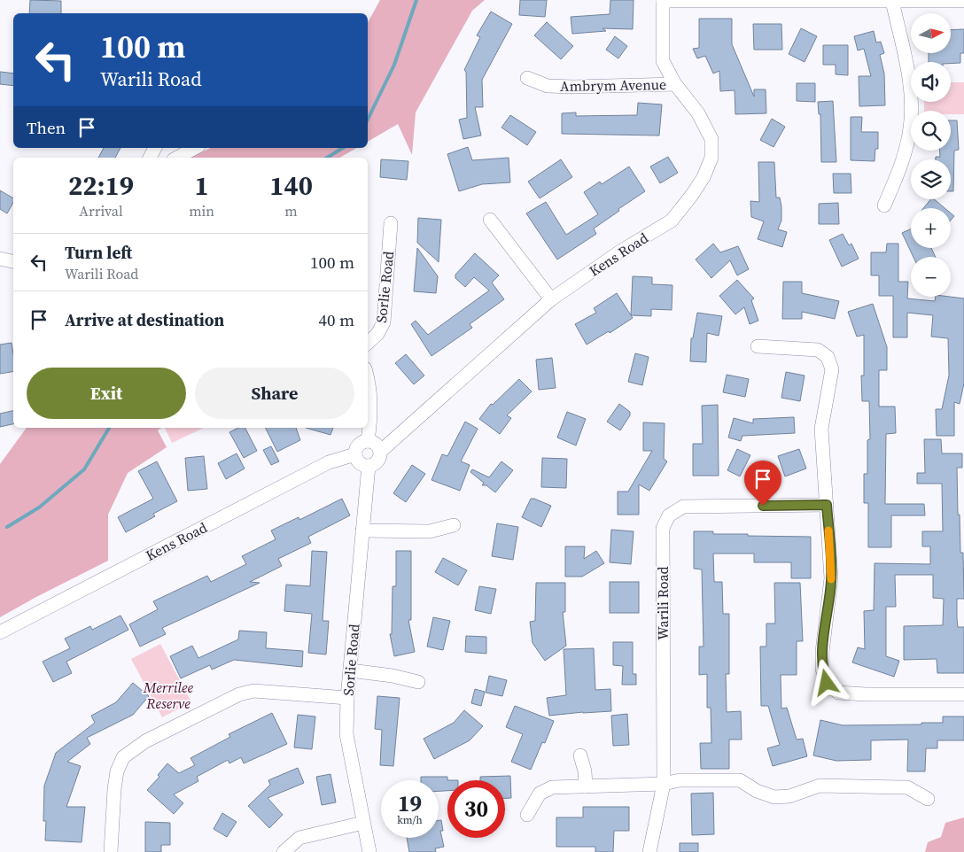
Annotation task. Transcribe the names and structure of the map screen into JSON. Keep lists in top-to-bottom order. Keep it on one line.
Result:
{"streets":{"street":["Ambrym Avenue","Kens Road","Sorlie Road","Warili Road"]},"crossings":[["Ambrym Avenue","Kens Road"],["Kens Road","Sorlie Road"]],"parks":["Merrilee Reserve"],"north":"right","page":{"map_buttons":["+","−"],"turn":["100 m","Warili Road"],"then":"Then","eta":["22:19","Arrival","1","min","140","m"],"list":[{"name":"Turn left","note":"Warili Road","value":"100 m"},{"name":"Arrive at destination","value":"40 m"}],"buttons":["Exit","Share"],"speed":"19 km/h","limit":"30"}}
